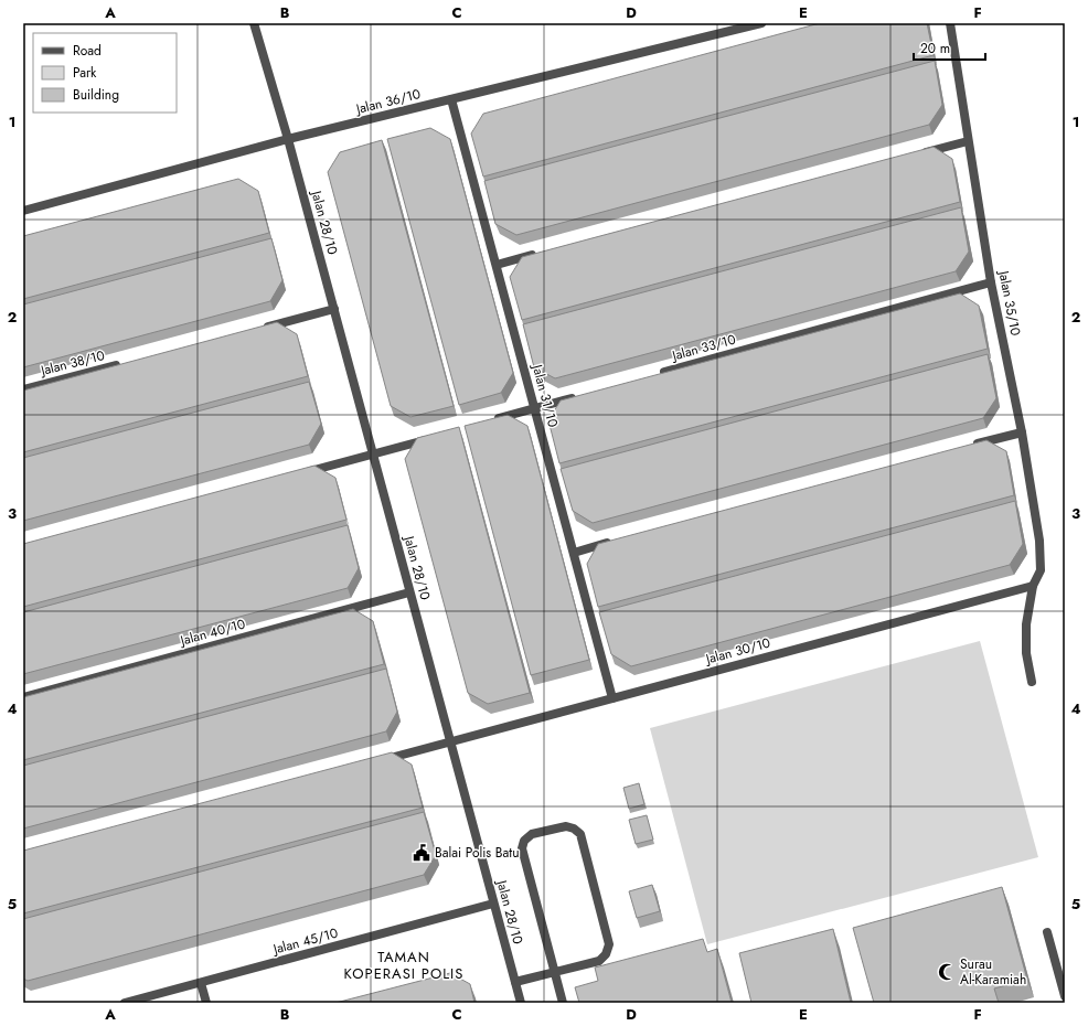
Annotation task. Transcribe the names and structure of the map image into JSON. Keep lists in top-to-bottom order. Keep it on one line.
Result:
{"streets":{"street":["Jalan 36/10","Jalan 28/10","Jalan 35/10","Jalan 33/10","Jalan 38/10","Jalan 31/10","Jalan 40/10","Jalan 30/10","Jalan 45/10"]},"crossings":[["Jalan 36/10","Jalan 28/10"],["Jalan 36/10","Jalan 31/10"],["Jalan 28/10","Jalan 40/10"],["Jalan 28/10","Jalan 30/10"],["Jalan 28/10","Jalan 45/10"],["Jalan 35/10","Jalan 33/10"],["Jalan 35/10","Jalan 30/10"],["Jalan 31/10","Jalan 30/10"]],"districts":["TAMAN KOPERASI POLIS"],"places":{"public building":["Balai Polis Batu"],"mosque":["Surau Al-Karamiah"]},"legend":["Road","Park","Building"],"scale_bar":"20 m","grid":{"columns":["A","B","C","D","E","F"],"rows":["1","2","3","4","5"]}}
